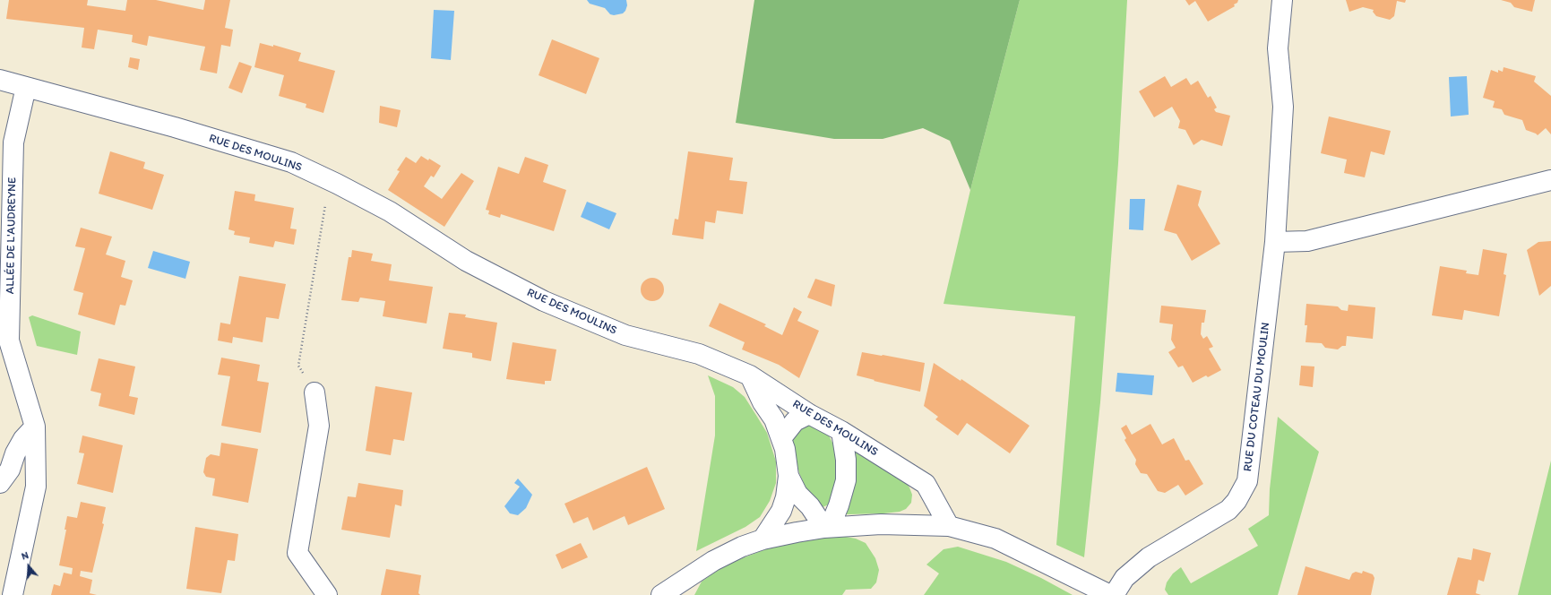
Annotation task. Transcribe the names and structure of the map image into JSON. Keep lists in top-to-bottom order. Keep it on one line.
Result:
{"streets":{"street":["RUE DES MOULINS","ALLÉE DE L'AUDREYNE","RUE DU COTEAU DU MOULIN"]},"crossings":[["RUE DES MOULINS","ALLÉE DE L'AUDREYNE"]],"north":"top"}
